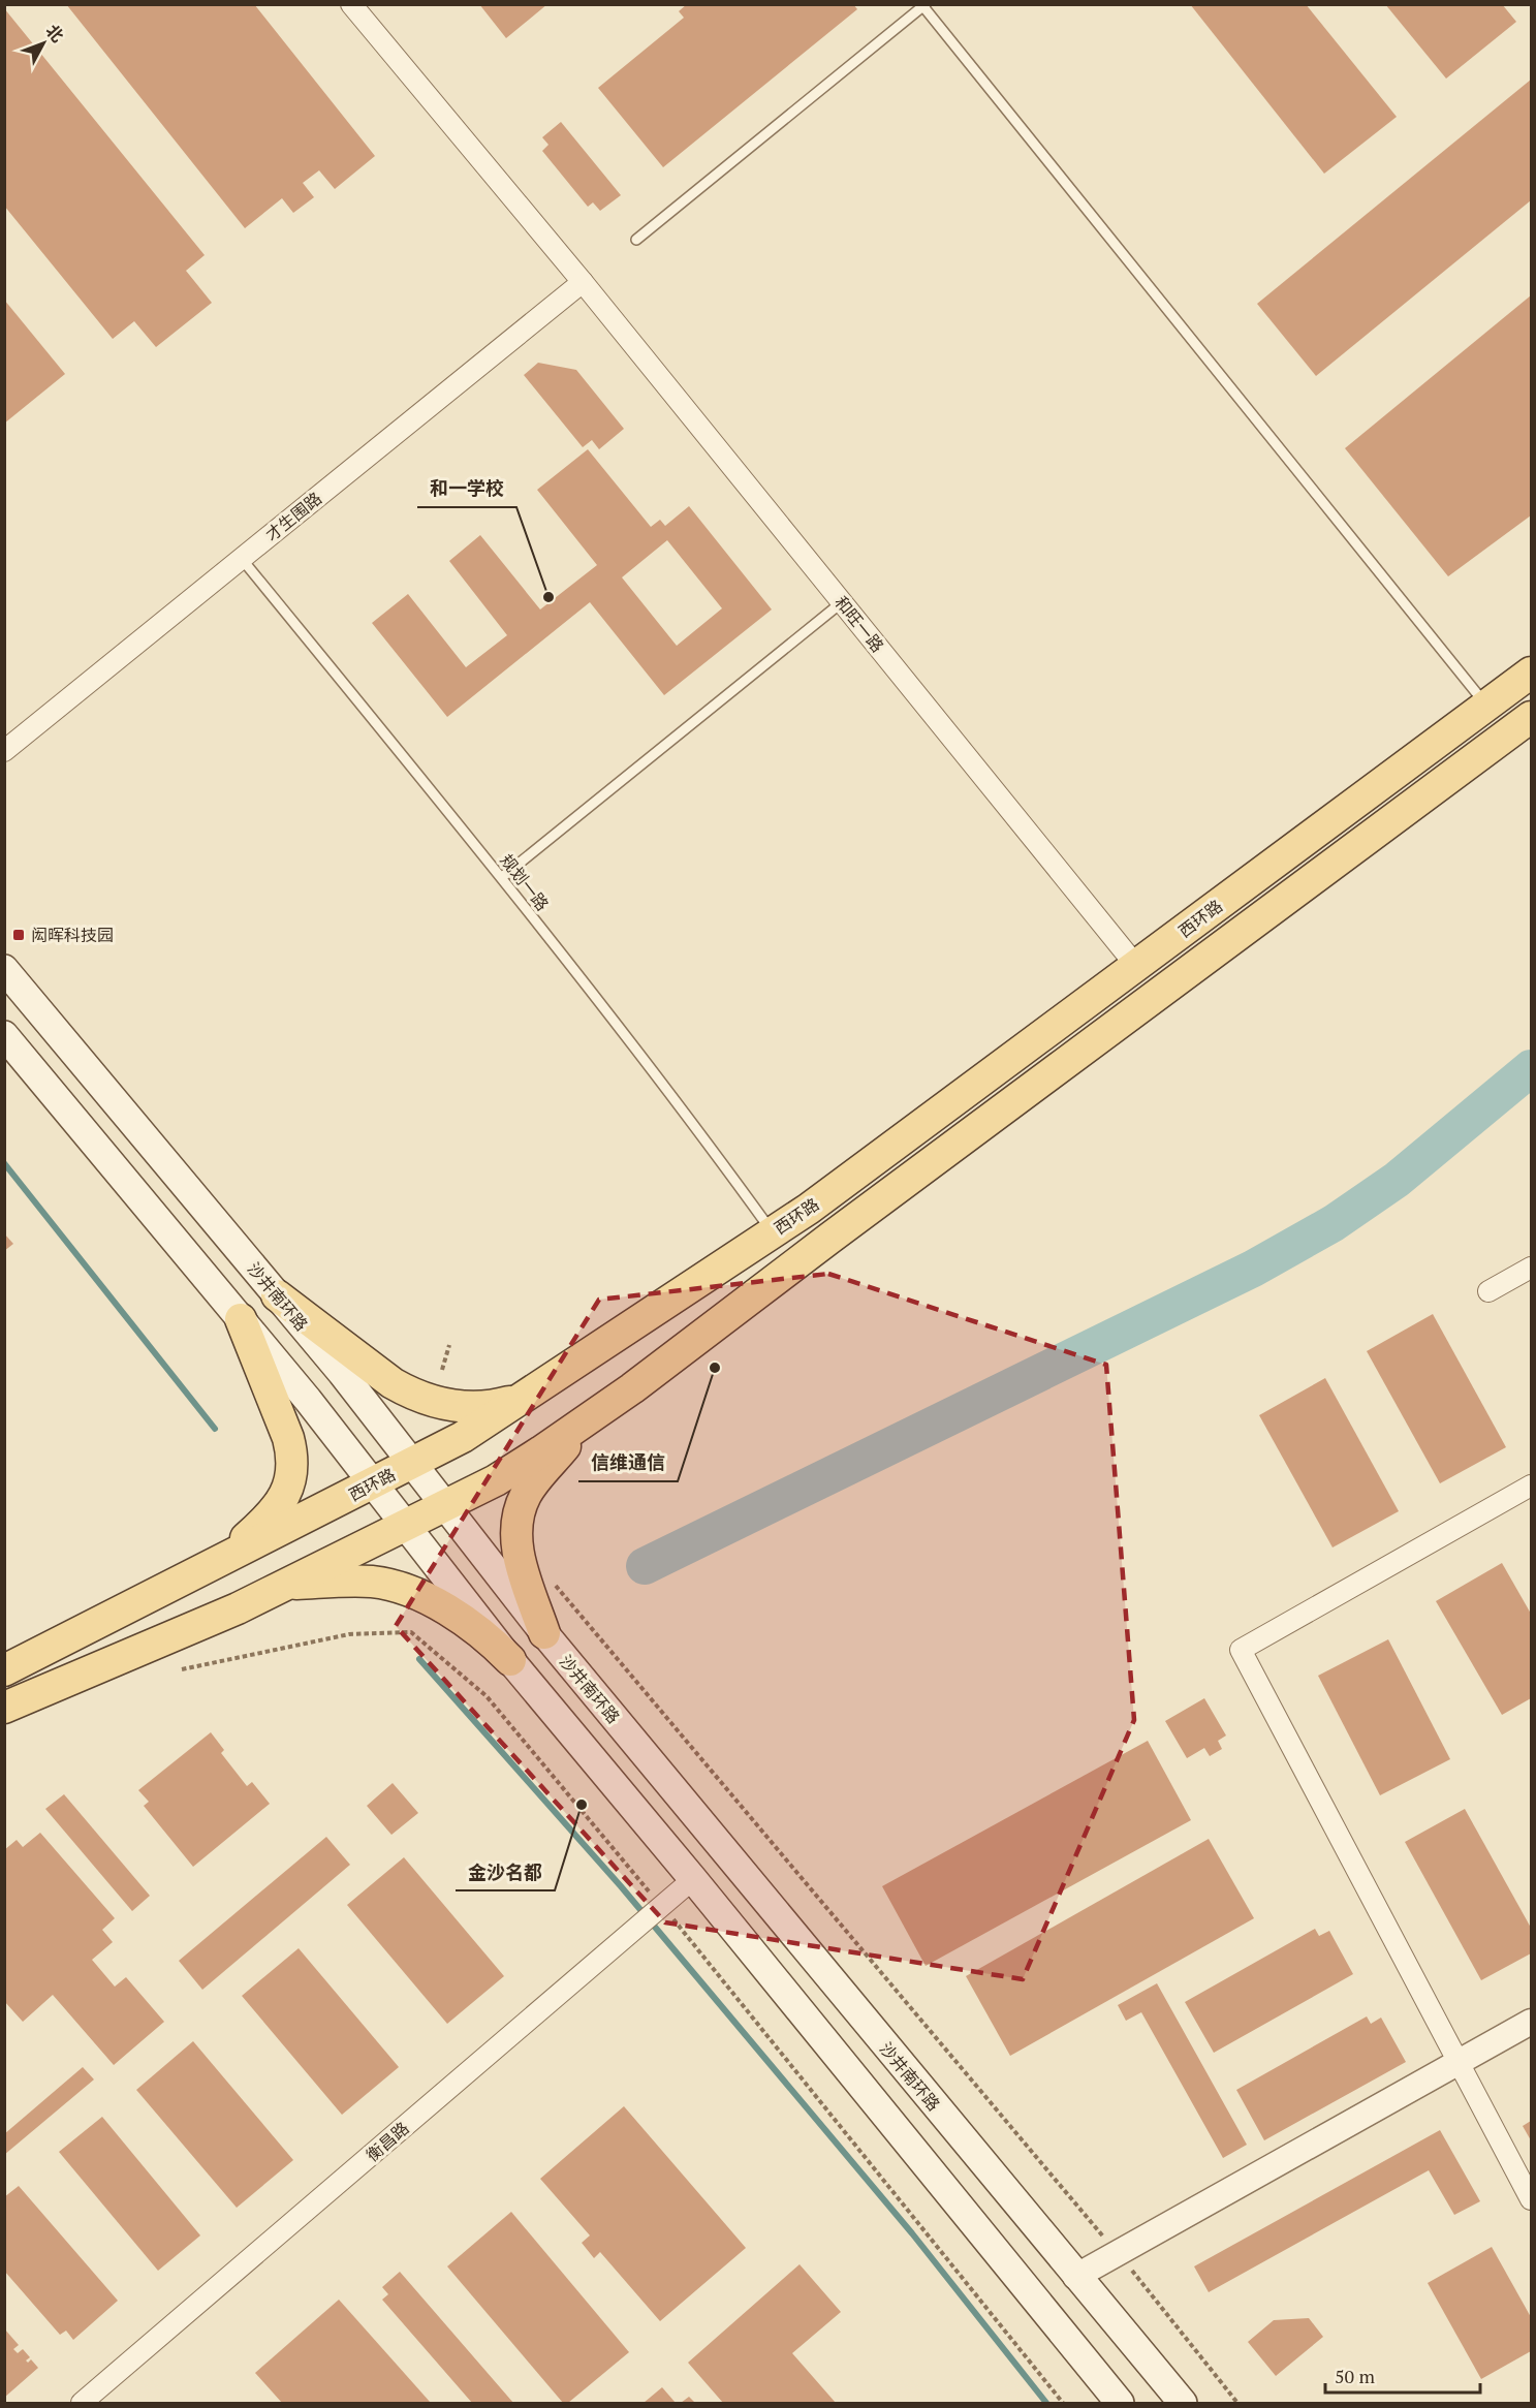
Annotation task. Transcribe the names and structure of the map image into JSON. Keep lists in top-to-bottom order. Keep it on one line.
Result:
{"streets":{"main road":["西环路","沙井南环路"],"street":["才生围路","和旺一路","衡昌路"],"lane":["规划一路"]},"crossings":[["才生围路","和旺一路"],["才生围路","规划一路"],["和旺一路","西环路"],["规划一路","西环路"],["西环路","沙井南环路"]],"places":{"other":["和一学校","信维通信","金沙名都"],"transit":["闳晖科技园"]},"scale_bar":"50 m","north":"top right"}
